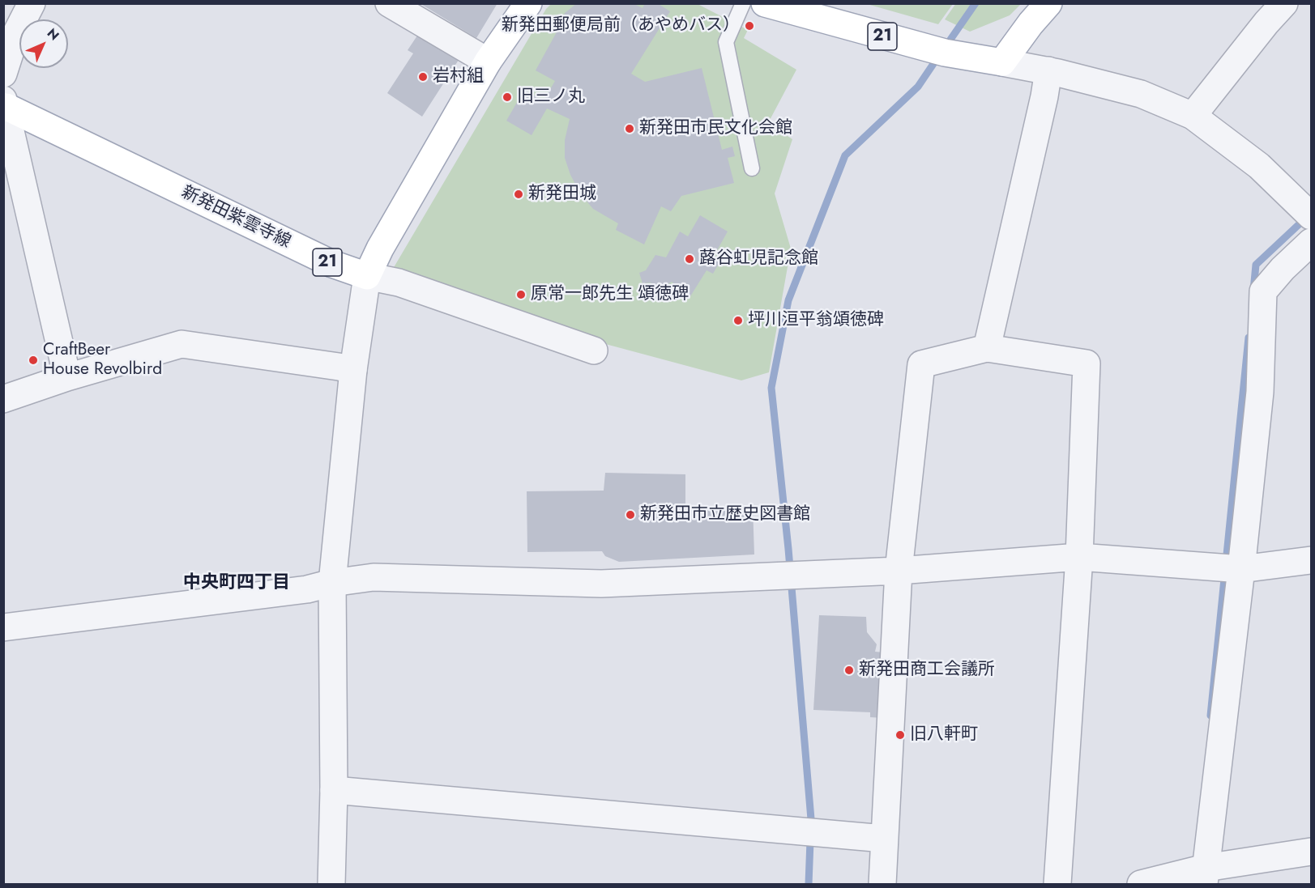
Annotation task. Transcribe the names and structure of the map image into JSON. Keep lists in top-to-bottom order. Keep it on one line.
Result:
{"streets":{"main road":["21","新発田紫雲寺線"]},"crossings":[["21","新発田紫雲寺線"]],"districts":["中央町四丁目"],"places":["新発田郵便局前（あやめバス）","岩村組","旧三ノ丸","新発田市民文化会館","新発田城","蕗谷虹児記念館","原常一郎先生 頌徳碑","坪川洹平翁頌徳碑","CraftBeer House Revolbird","新発田市立歴史図書館","新発田商工会議所","旧八軒町"],"north":"top right"}
